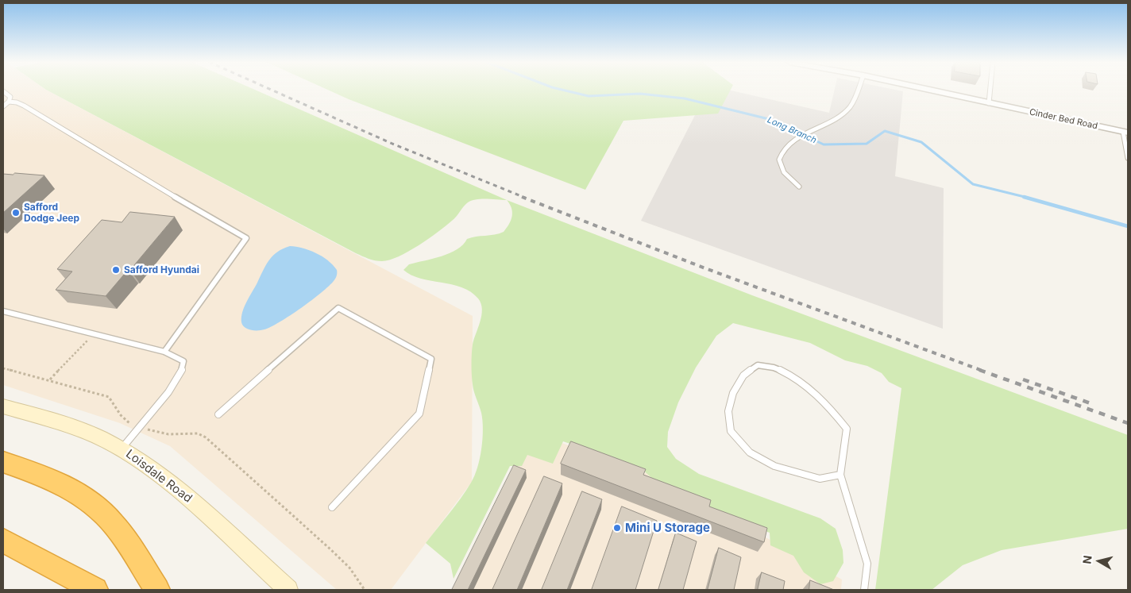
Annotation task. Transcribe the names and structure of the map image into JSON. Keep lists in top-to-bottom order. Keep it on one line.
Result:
{"streets":{"main road":["Loisdale Road"],"street":["Cinder Bed Road"]},"water":["Long Branch"],"places":["Safford Dodge Jeep","Safford Hyundai","Mini U Storage"],"north":"left"}
